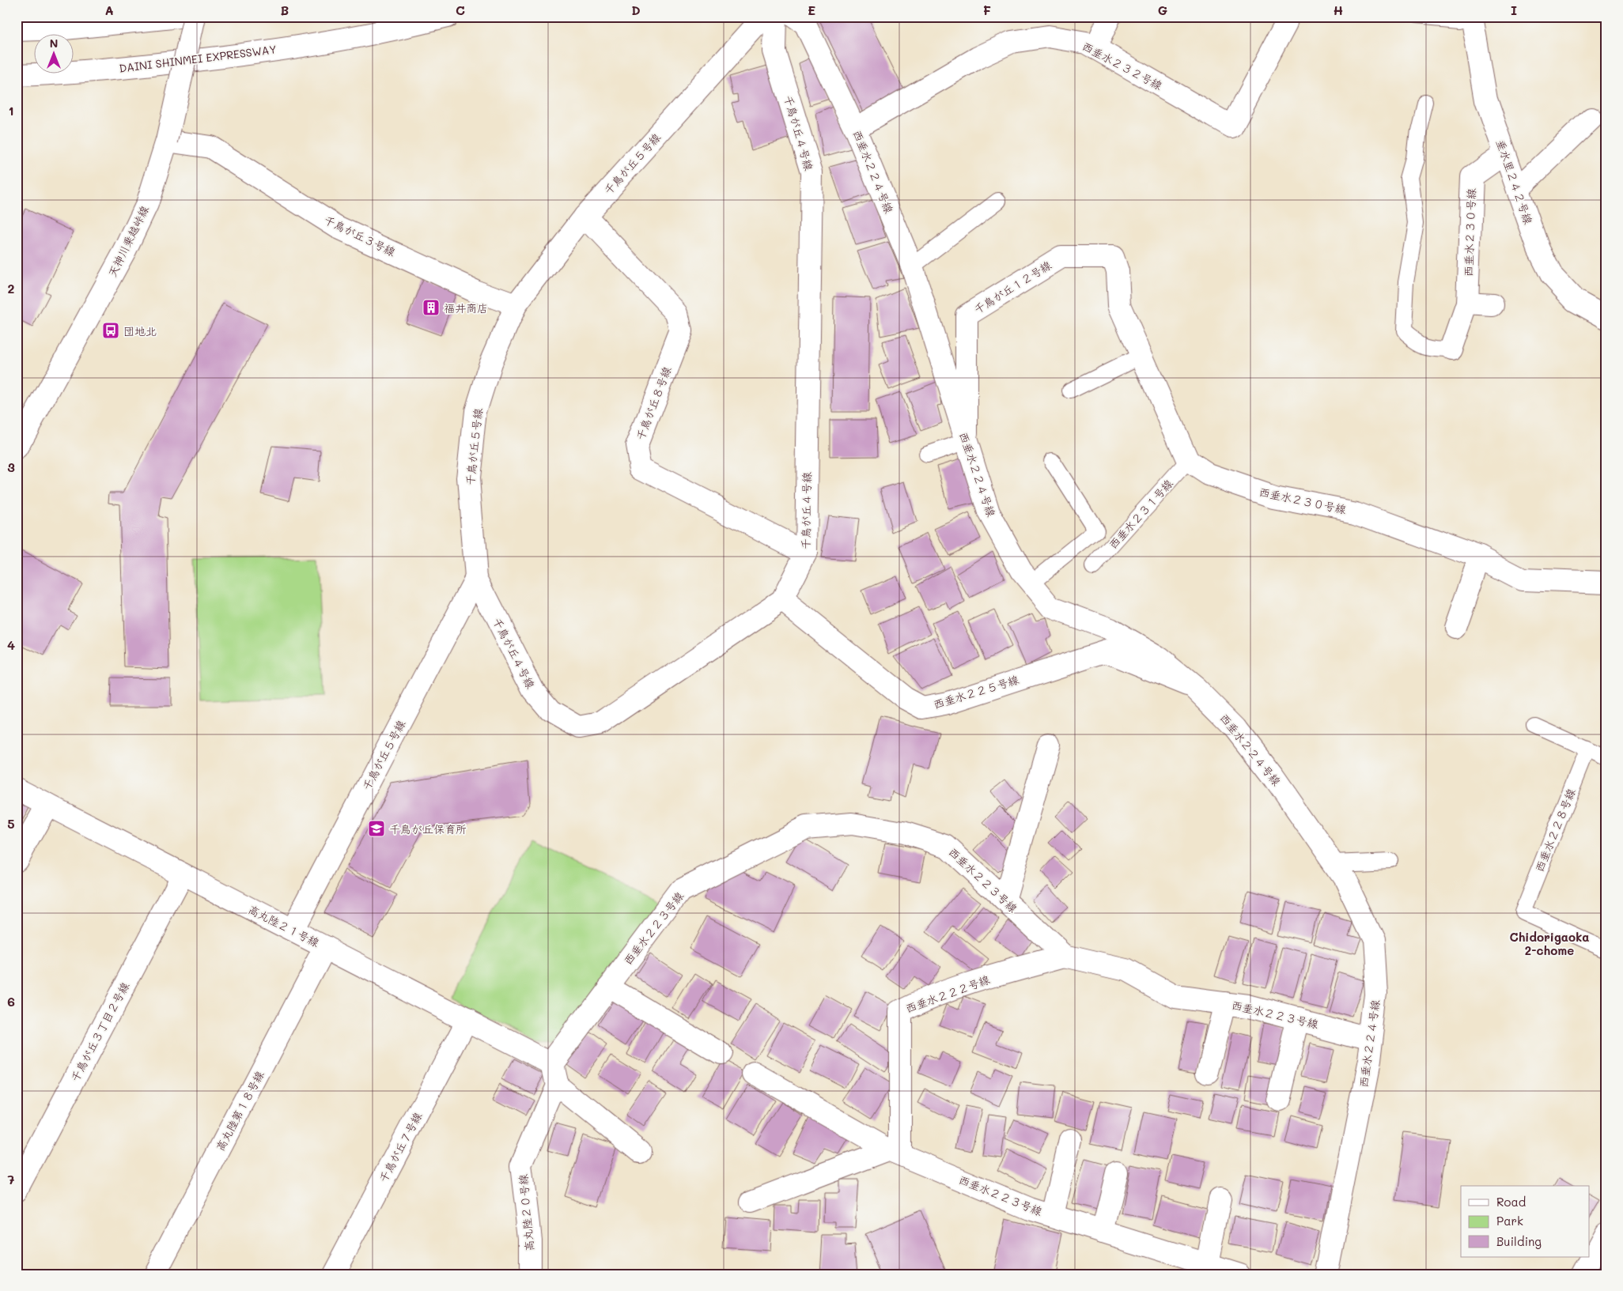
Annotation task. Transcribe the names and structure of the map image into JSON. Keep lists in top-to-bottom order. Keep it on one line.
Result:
{"streets":{"main road":["DAINI SHINMEI EXPRESSWAY","西垂水２３２号線","千鳥が丘４号線","千鳥が丘５号線","西垂水２２４号線","垂水里２４２号線","西垂水２３０号線","千鳥が丘３号線","天神川乗越峠線","千鳥が丘１２号線","千鳥が丘８号線","西垂水２２５号線","西垂水２２３号線","高丸陸２１号線","西垂水２２２号線","千鳥が丘３丁目２号線","高丸陸第１８号線","千鳥が丘７号線","高丸陸２０号線"],"lane":["西垂水２３１号線","西垂水２２８号線"]},"crossings":[["西垂水２３２号線","西垂水２２４号線"],["千鳥が丘４号線","千鳥が丘５号線"],["千鳥が丘４号線","千鳥が丘８号線"],["千鳥が丘４号線","西垂水２２５号線"],["千鳥が丘５号線","千鳥が丘３号線"],["千鳥が丘５号線","千鳥が丘８号線"],["千鳥が丘５号線","高丸陸２１号線"],["西垂水２２４号線","千鳥が丘１２号線"],["西垂水２２４号線","西垂水２２５号線"],["西垂水２２４号線","西垂水２２３号線"],["垂水里２４２号線","西垂水２３０号線"],["西垂水２３０号線","西垂水２３１号線"],["千鳥が丘３号線","天神川乗越峠線"],["西垂水２２３号線","高丸陸２１号線"],["西垂水２２３号線","西垂水２２２号線"],["高丸陸２１号線","千鳥が丘３丁目２号線"],["高丸陸２１号線","高丸陸第１８号線"],["高丸陸２１号線","千鳥が丘７号線"]],"districts":["Chidorigaoka 2-chome"],"places":{"building":["福井商店"],"bus stop":["団地北"],"school or university":["千鳥が丘保育所"]},"legend":["Road","Park","Building"],"north":"top","grid":{"columns":["A","B","C","D","E","F","G","H","I"],"rows":["1","2","3","4","5","6","7"]}}
